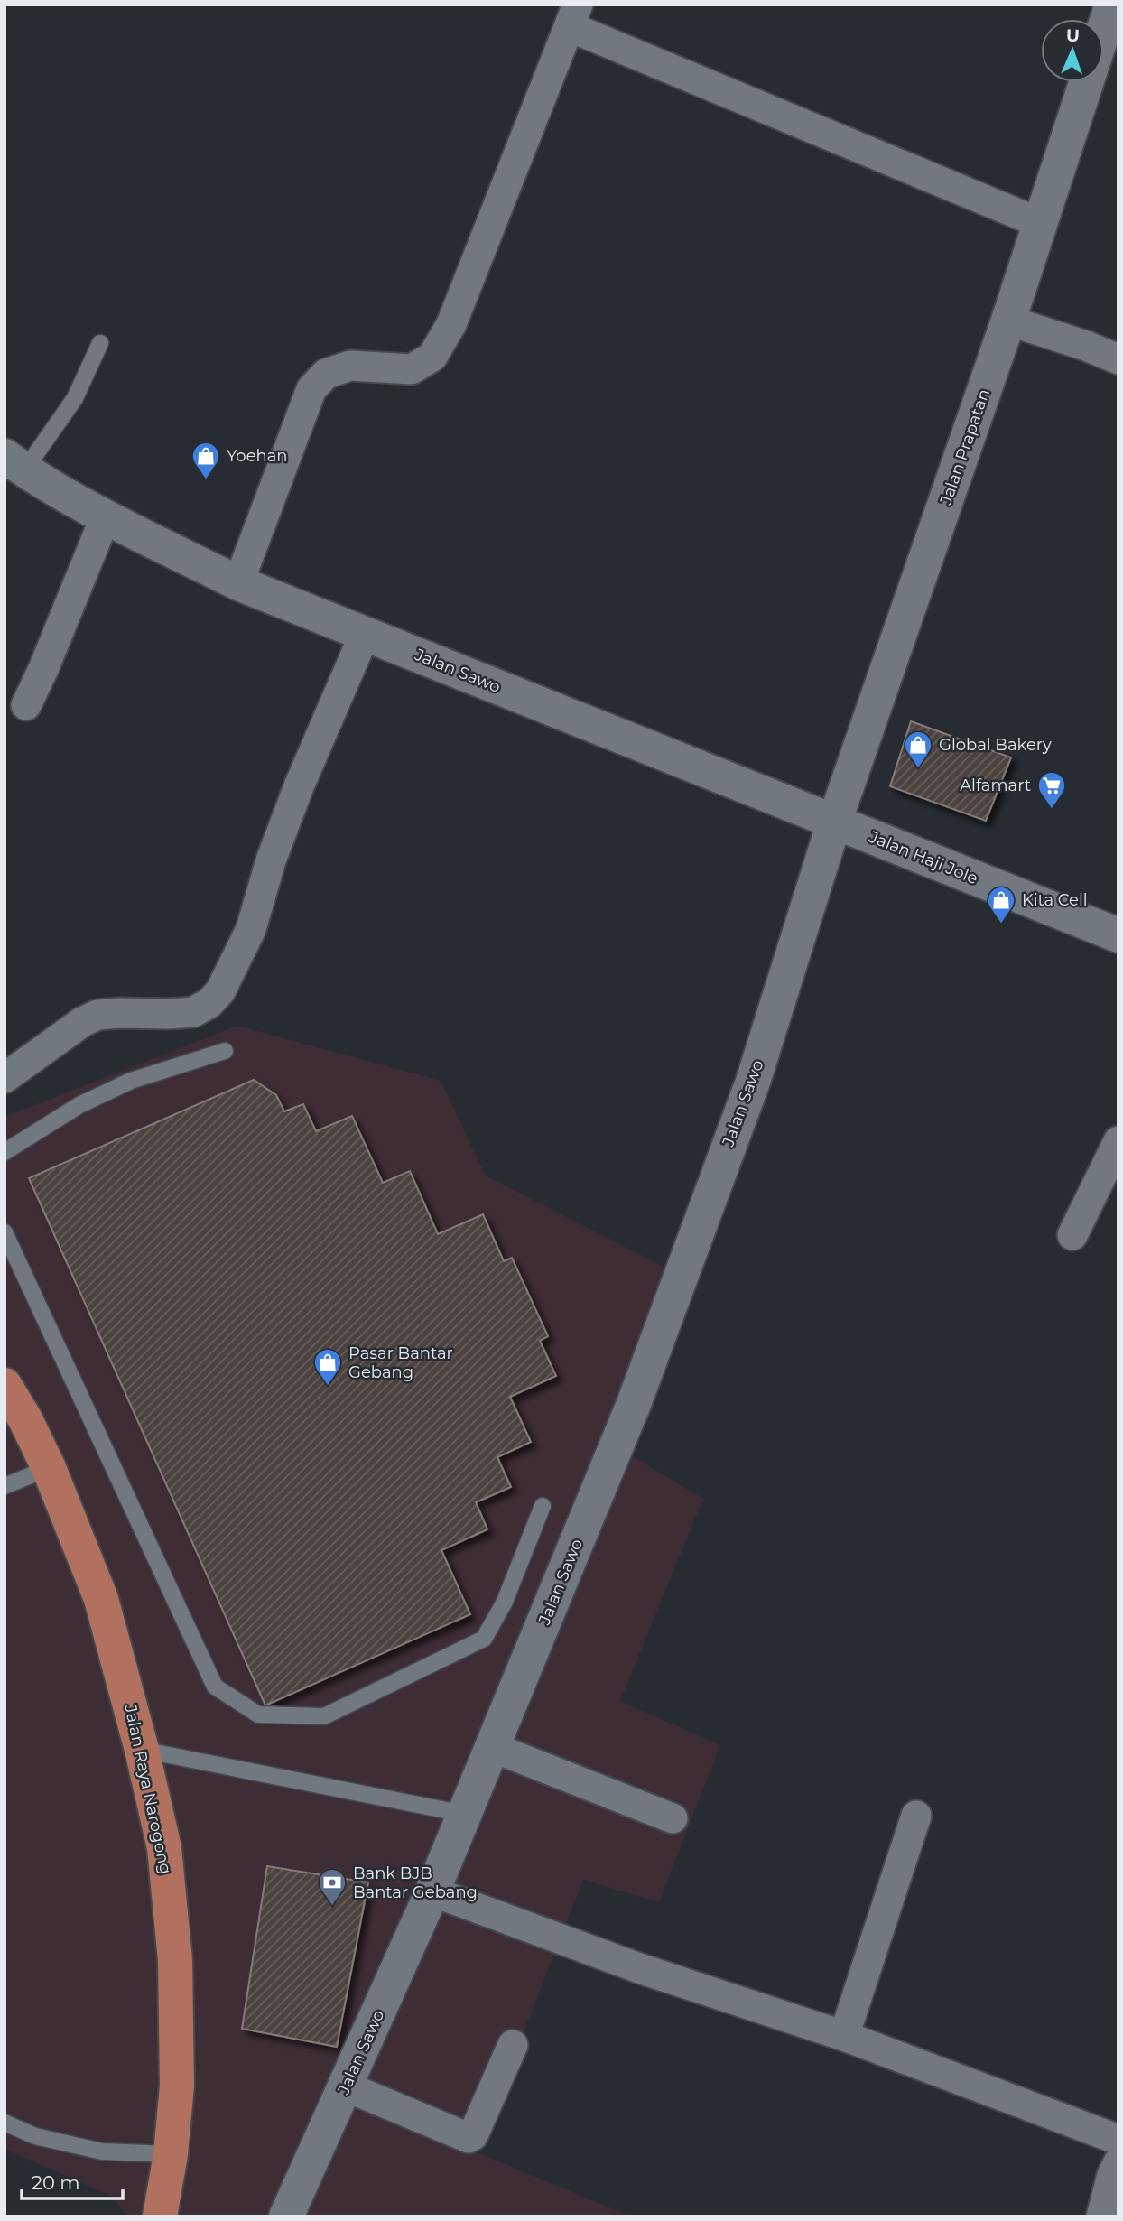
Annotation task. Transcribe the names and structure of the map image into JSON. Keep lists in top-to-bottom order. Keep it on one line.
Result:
{"streets":{"main road":["Jalan Prapatan","Jalan Sawo","Jalan Haji Jole","Jalan Raya Narogong"]},"crossings":[["Jalan Prapatan","Jalan Sawo"],["Jalan Prapatan","Jalan Haji Jole"],["Jalan Sawo","Jalan Haji Jole"]],"places":{"shop":["Yoehan","Global Bakery","Kita Cell","Pasar Bantar Gebang"],"supermarket":["Alfamart"],"bank":["Bank BJB Bantar Gebang"]},"scale_bar":"20 m","north":"top"}
